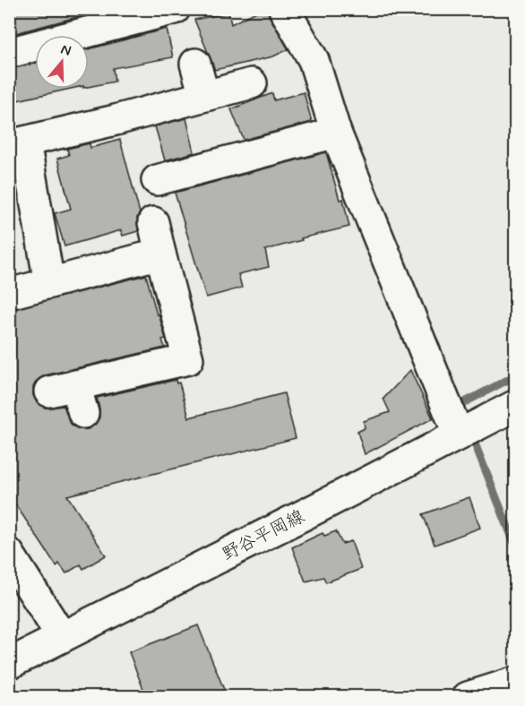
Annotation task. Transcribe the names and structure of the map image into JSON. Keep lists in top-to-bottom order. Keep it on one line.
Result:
{"streets":{"street":["野谷平岡線"]},"north":"top"}
